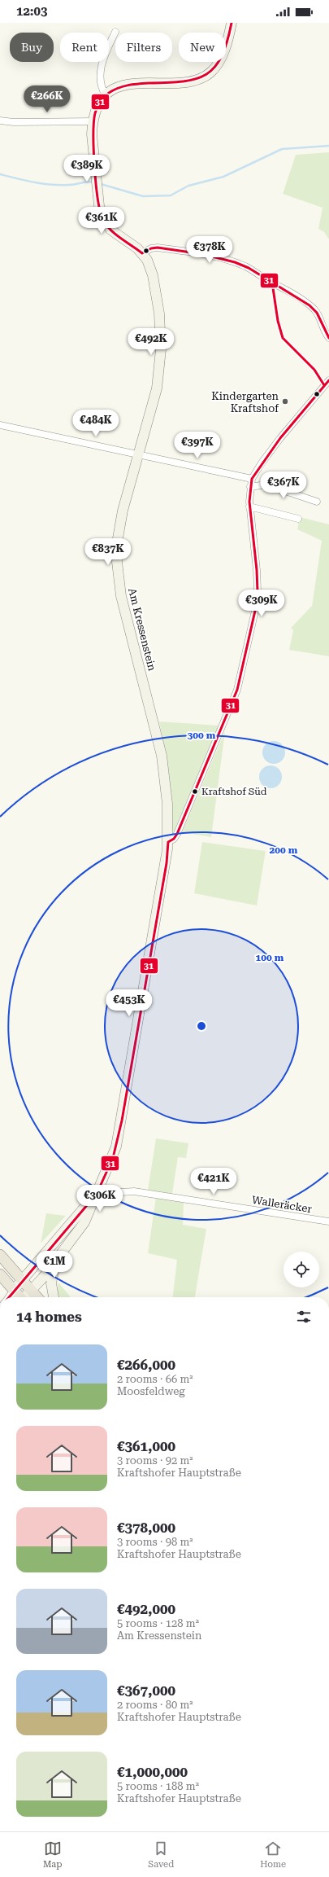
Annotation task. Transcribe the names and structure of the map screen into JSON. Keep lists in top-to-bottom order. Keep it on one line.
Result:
{"streets":{"street":["Am Kressenstein","Walleräcker"]},"crossings":[["Am Kressenstein","Walleräcker"]],"places":["Kindergarten Kraftshof","Kraftshof Süd"],"lines":["transit line 31"],"page":{"status":"12:03","chip":["Buy","Rent","Filters","New"],"price":["€266K","€389K","€361K","€378K","€492K","€484K","€397K","€367K","€837K","€309K","€453K","€421K","€306K","€1M"],"heading":"14 homes","list":[{"name":"€266,000","note":"2 rooms · 66 m² · Moosfeldweg"},{"name":"€361,000","note":"3 rooms · 92 m² · Kraftshofer Hauptstraße"},{"name":"€378,000","note":"3 rooms · 98 m² · Kraftshofer Hauptstraße"},{"name":"€492,000","note":"5 rooms · 128 m² · Am Kressenstein"},{"name":"€367,000","note":"2 rooms · 80 m² · Kraftshofer Hauptstraße"},{"name":"€1,000,000","note":"5 rooms · 188 m² · Kraftshofer Hauptstraße"}],"tabs":["Map","Saved","Home"]},"rings":["300 m","200 m","100 m"]}
